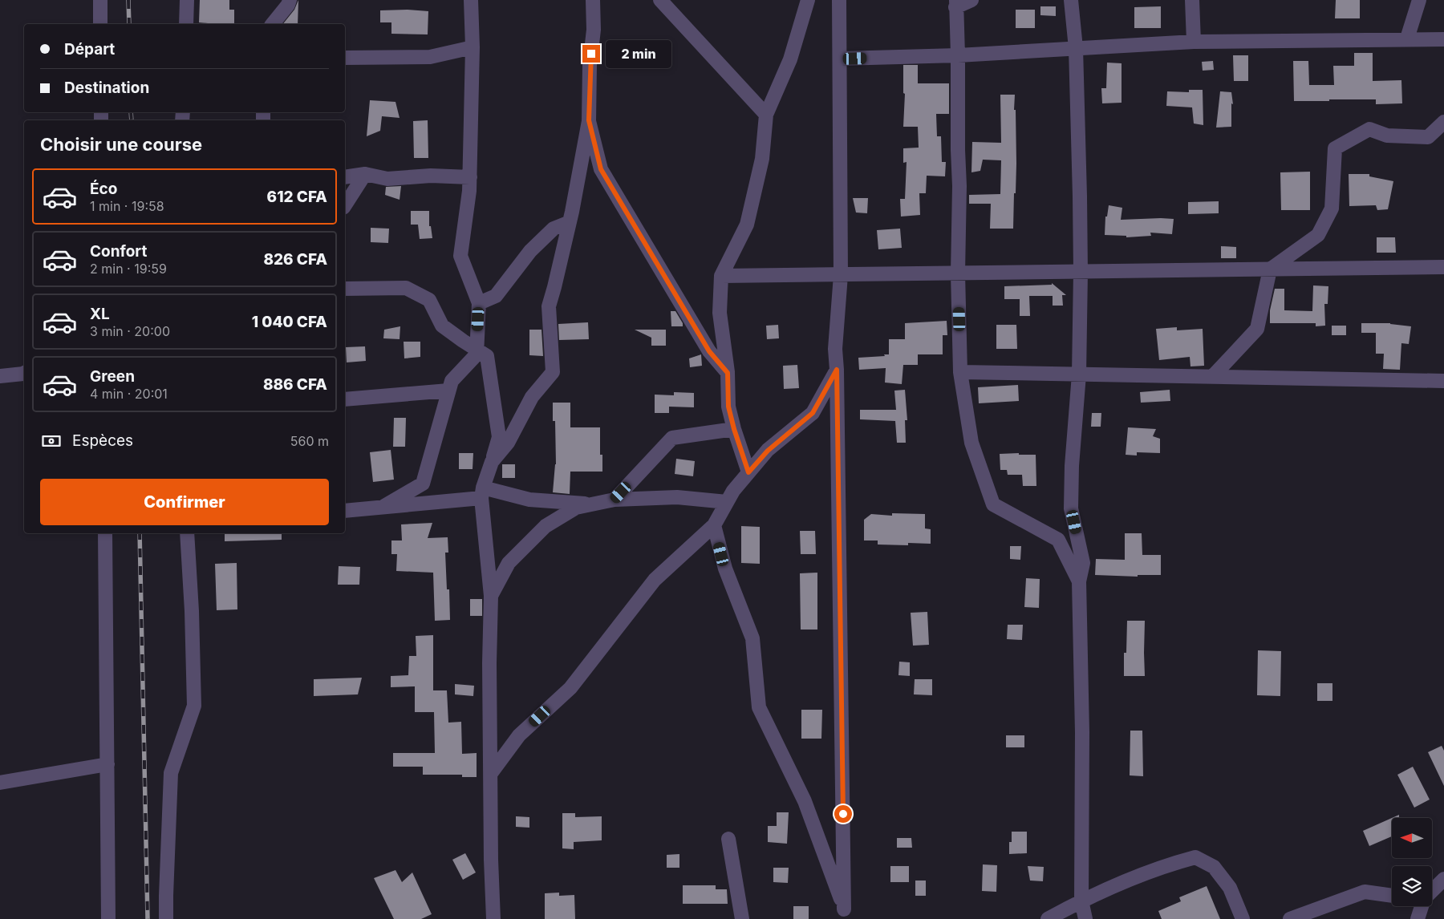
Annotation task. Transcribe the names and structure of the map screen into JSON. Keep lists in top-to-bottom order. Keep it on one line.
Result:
{"north":"left","page":{"banner":["Départ","Destination"],"bubble":"2 min","heading":"Choisir une course","list":[{"name":"Éco","note":"1 min · 19:58","value":"612 CFA"},{"name":"Confort","note":"2 min · 19:59","value":"826 CFA"},{"name":"XL","note":"3 min · 20:00","value":"1 040 CFA"},{"name":"Green","note":"4 min · 20:01","value":"886 CFA"}],"pay":["Espèces","560 m"],"buttons":"Confirmer"}}
